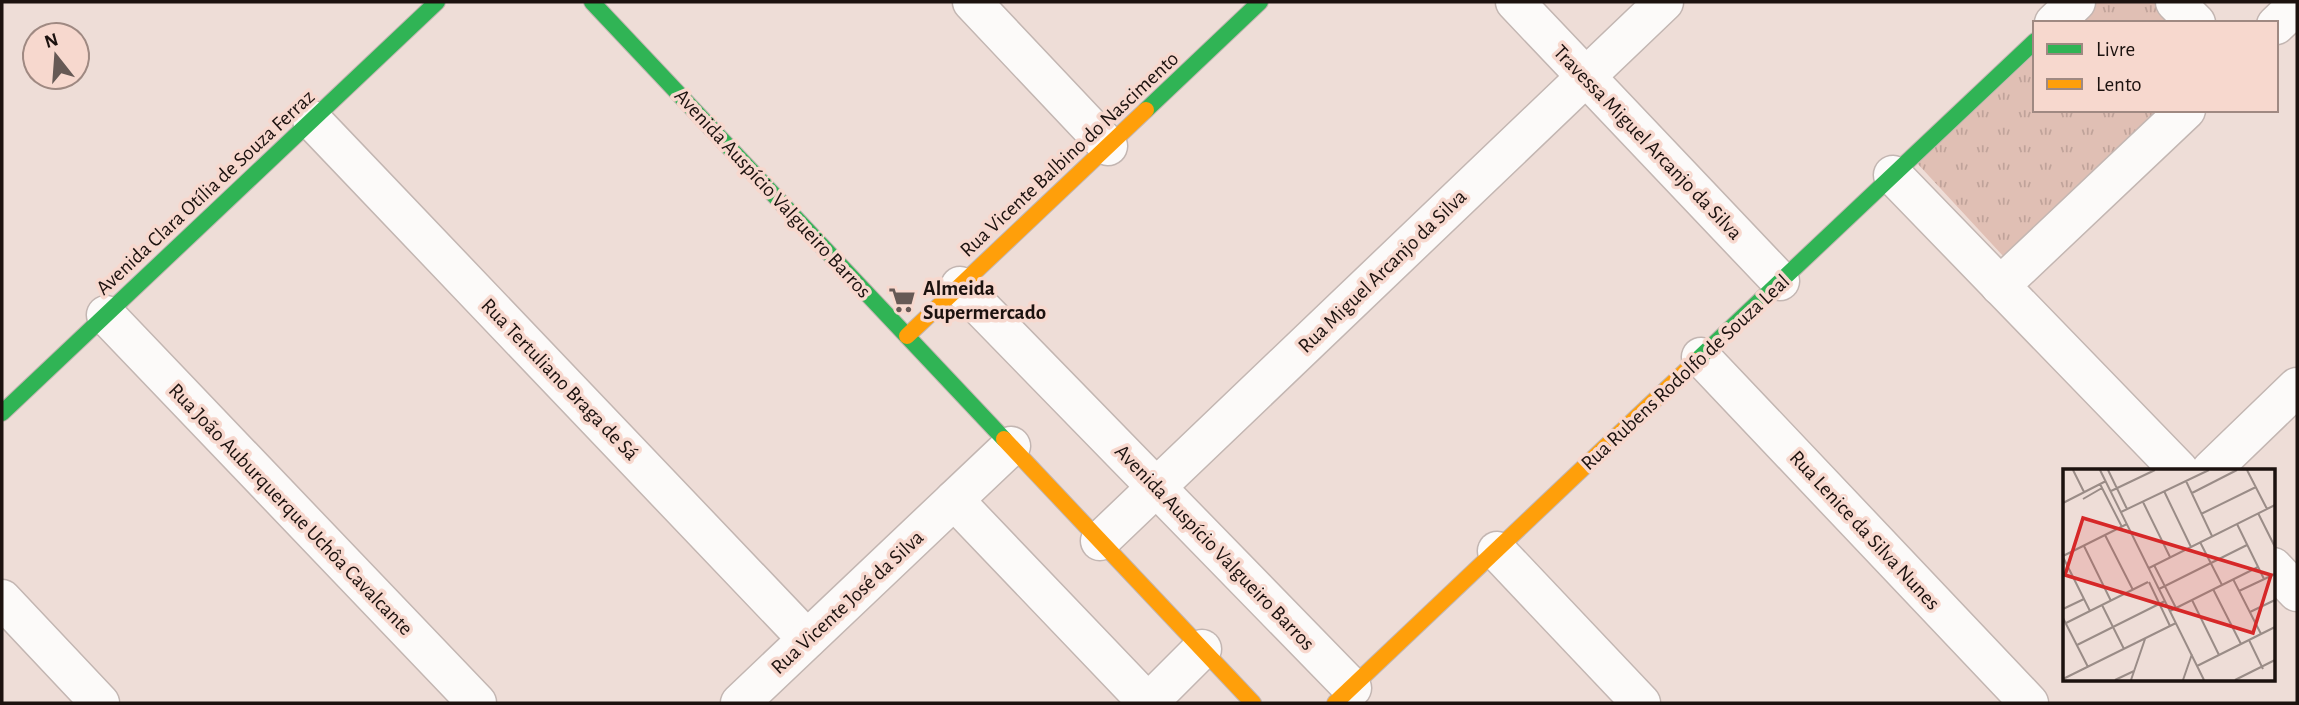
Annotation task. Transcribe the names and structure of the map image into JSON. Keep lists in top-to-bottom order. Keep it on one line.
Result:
{"streets":{"street":["Travessa Miguel Arcanjo da Silva","Rua Vicente Balbino do Nascimento","Avenida Clara Otília de Souza Ferraz","Avenida Auspício Valgueiro Barros","Rua Miguel Arcanjo da Silva","Rua Rubens Rodolfo de Souza Leal","Rua Tertuliano Braga de Sá","Rua João Auburquerque Uchôa Cavalcante","Rua Lenice da Silva Nunes","Rua Vicente José da Silva"]},"crossings":[["Travessa Miguel Arcanjo da Silva","Rua Miguel Arcanjo da Silva"],["Travessa Miguel Arcanjo da Silva","Rua Rubens Rodolfo de Souza Leal"],["Rua Vicente Balbino do Nascimento","Avenida Auspício Valgueiro Barros"],["Avenida Clara Otília de Souza Ferraz","Rua Tertuliano Braga de Sá"],["Avenida Clara Otília de Souza Ferraz","Rua João Auburquerque Uchôa Cavalcante"],["Avenida Auspício Valgueiro Barros","Rua Miguel Arcanjo da Silva"],["Avenida Auspício Valgueiro Barros","Rua Rubens Rodolfo de Souza Leal"],["Rua Rubens Rodolfo de Souza Leal","Rua Lenice da Silva Nunes"],["Rua Tertuliano Braga de Sá","Rua Vicente José da Silva"]],"places":{"supermarket":["Almeida Supermercado"]},"legend":["Livre","Lento"],"north":"top"}
